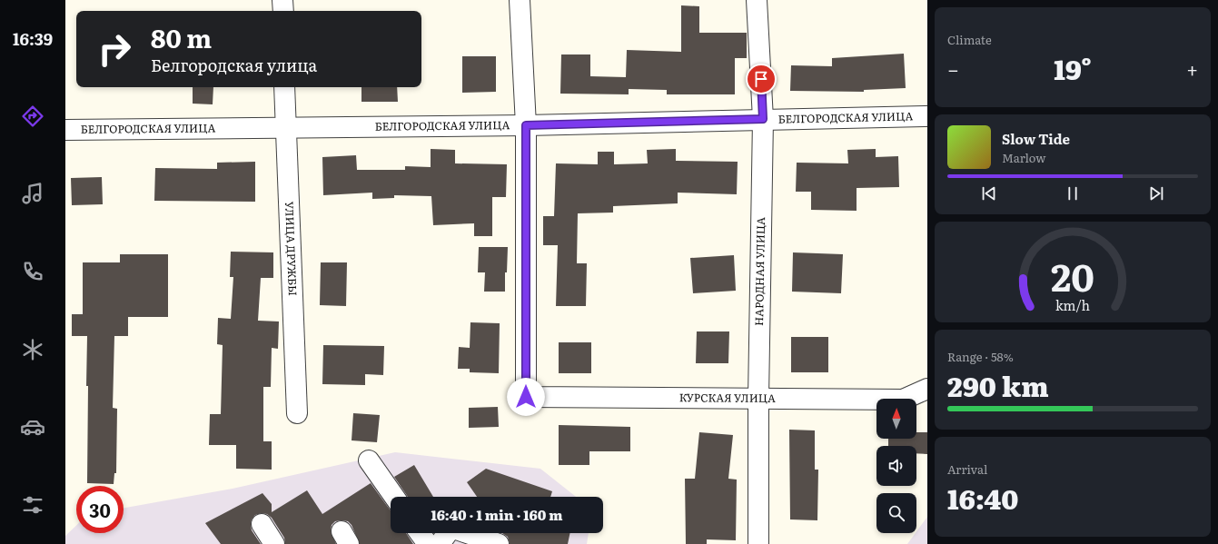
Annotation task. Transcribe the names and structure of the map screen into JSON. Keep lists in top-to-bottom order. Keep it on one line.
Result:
{"streets":{"street":["БЕЛГОРОДСКАЯ УЛИЦА","УЛИЦА ДРУЖБЫ","НАРОДНАЯ УЛИЦА","КУРСКАЯ УЛИЦА"]},"crossings":[["БЕЛГОРОДСКАЯ УЛИЦА","УЛИЦА ДРУЖБЫ"],["БЕЛГОРОДСКАЯ УЛИЦА","НАРОДНАЯ УЛИЦА"],["БЕЛГОРОДСКАЯ УЛИЦА","КУРСКАЯ УЛИЦА"],["НАРОДНАЯ УЛИЦА","КУРСКАЯ УЛИЦА"]],"north":"top","page":{"tabs":"16:39","tile":["Climate",["Range · 58%","290 km"],["Arrival","16:40"]],"turn":["80 m","Белгородская улица"],"heat":["−","19°","+"],"song":["Slow Tide","Marlow"],"limit":"30","trip":"16:40 · 1 min · 160 m","gauge":["20","km/h"]}}
